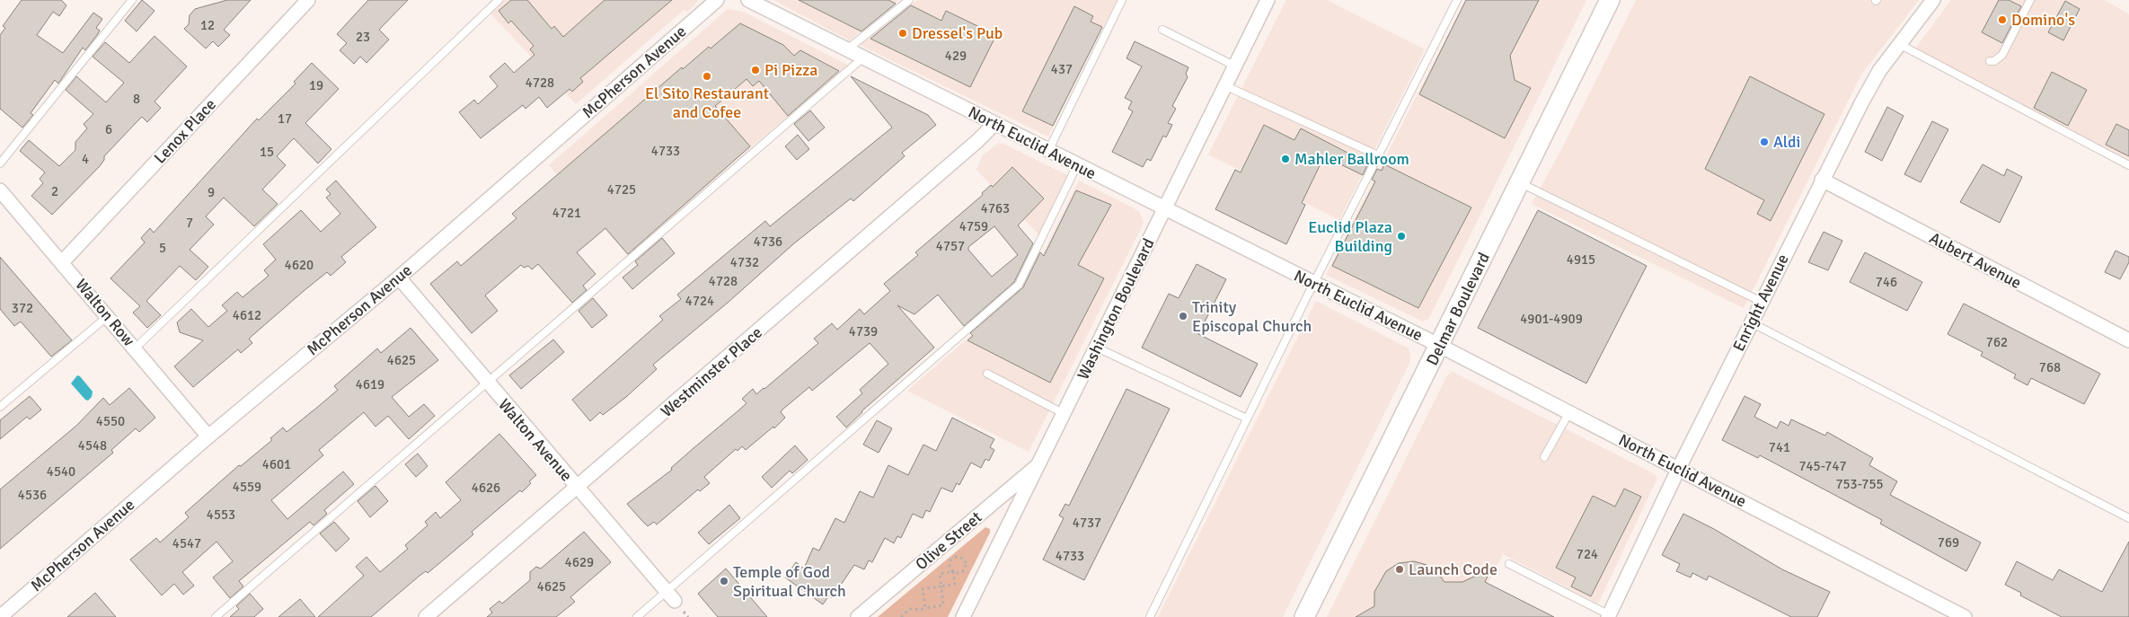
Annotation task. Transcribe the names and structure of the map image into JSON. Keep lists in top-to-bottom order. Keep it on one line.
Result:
{"streets":{"main road":["Delmar Boulevard"],"street":["McPherson Avenue","Lenox Place","North Euclid Avenue","Aubert Avenue","Enright Avenue","Washington Boulevard","Walton Row","Westminster Place","Walton Avenue","Olive Street"]},"crossings":[["McPherson Avenue","Walton Row"],["McPherson Avenue","Walton Avenue"],["Lenox Place","Walton Row"],["North Euclid Avenue","Enright Avenue"],["North Euclid Avenue","Washington Boulevard"],["North Euclid Avenue","Delmar Boulevard"],["North Euclid Avenue","Westminster Place"],["Aubert Avenue","Enright Avenue"],["Washington Boulevard","Olive Street"],["Westminster Place","Walton Avenue"]],"places":["Domino's","Dressel's Pub","Pi Pizza","El Sito Restaurant and Cofee","Aldi","Mahler Ballroom","Euclid Plaza Building","Trinity Episcopal Church","Launch Code","Temple of God Spiritual Church"],"house_numbers":["12","23","429","437","4728","19","8","17","6","4733","15","4","4725","2","9","4763","4721","7","4759","4736","4757","5","4915","4732","4620","4728","746","4724","372","4612","4901-4909","4739","762","4625","768","4619","4550","4548","741","4601","745-747","4540","753-755","4559","4626","4536","4553","4737","769","4547","724","4733","4629","4625"]}
